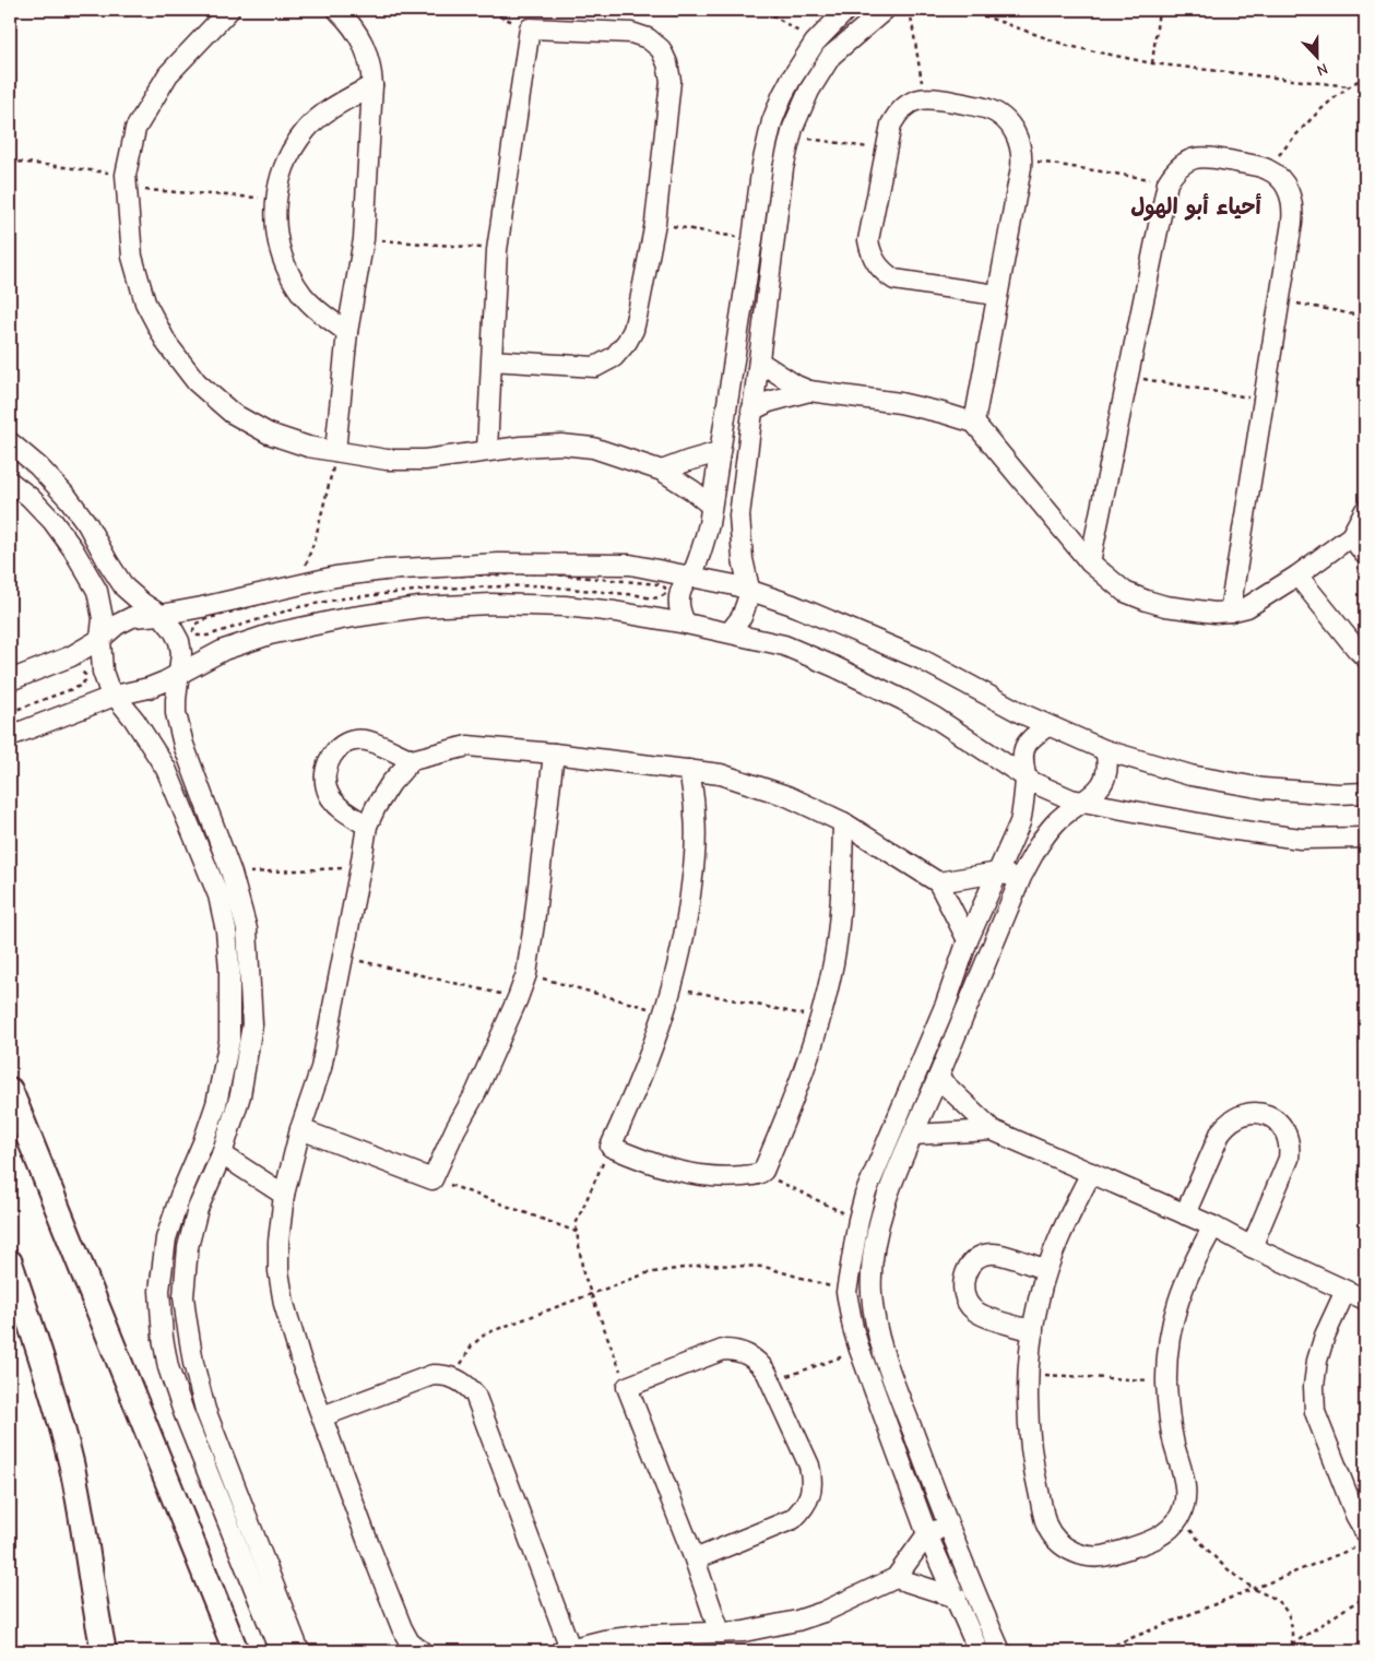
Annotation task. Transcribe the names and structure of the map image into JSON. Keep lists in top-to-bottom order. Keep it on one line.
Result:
{"districts":["أحياء أبو الهول"],"north":"bottom"}
